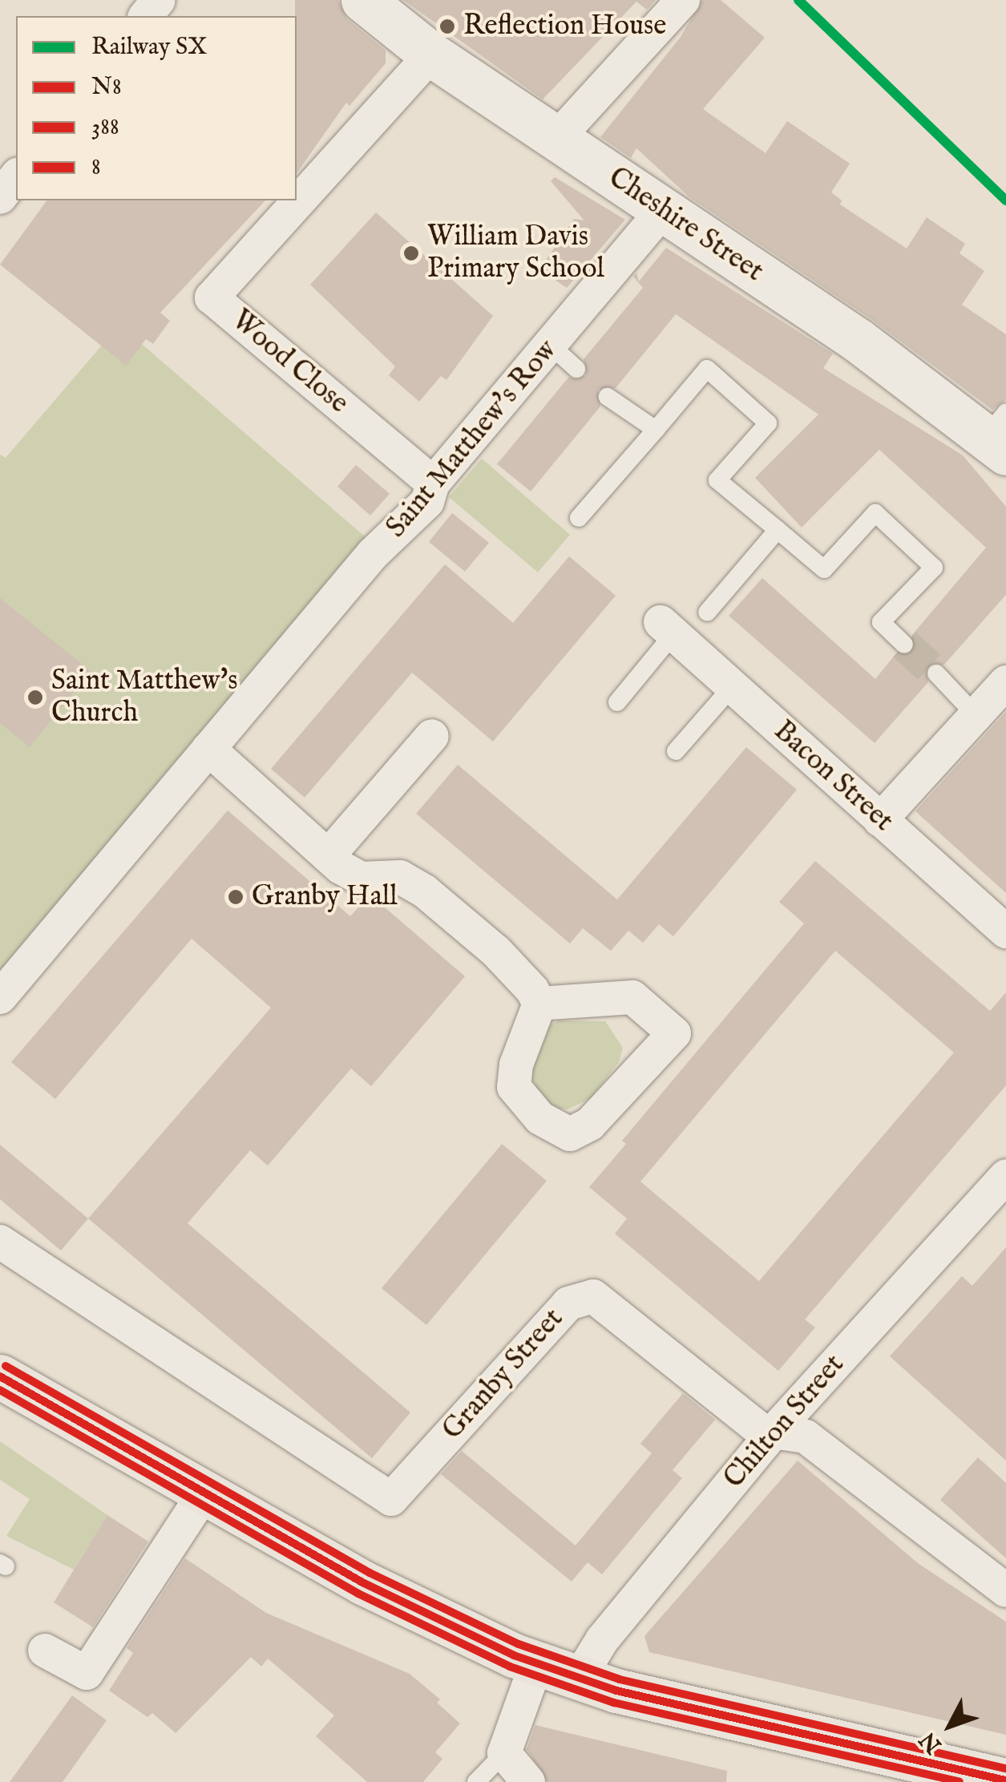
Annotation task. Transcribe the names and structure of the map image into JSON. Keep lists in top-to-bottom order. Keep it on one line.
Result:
{"streets":{"main road":["Cheshire Street"],"street":["Wood Close","Saint Matthew's Row","Bacon Street","Granby Street","Chilton Street"]},"crossings":[["Cheshire Street","Wood Close"],["Cheshire Street","Saint Matthew's Row"],["Wood Close","Saint Matthew's Row"],["Granby Street","Chilton Street"]],"places":["Reflection House","William Davis Primary School","Saint Matthew's Church","Granby Hall"],"lines":["rail line SX","transit line 8","transit line N8","transit line 388"],"legend":["Railway SX","N8","388","8"],"north":"bottom left"}
